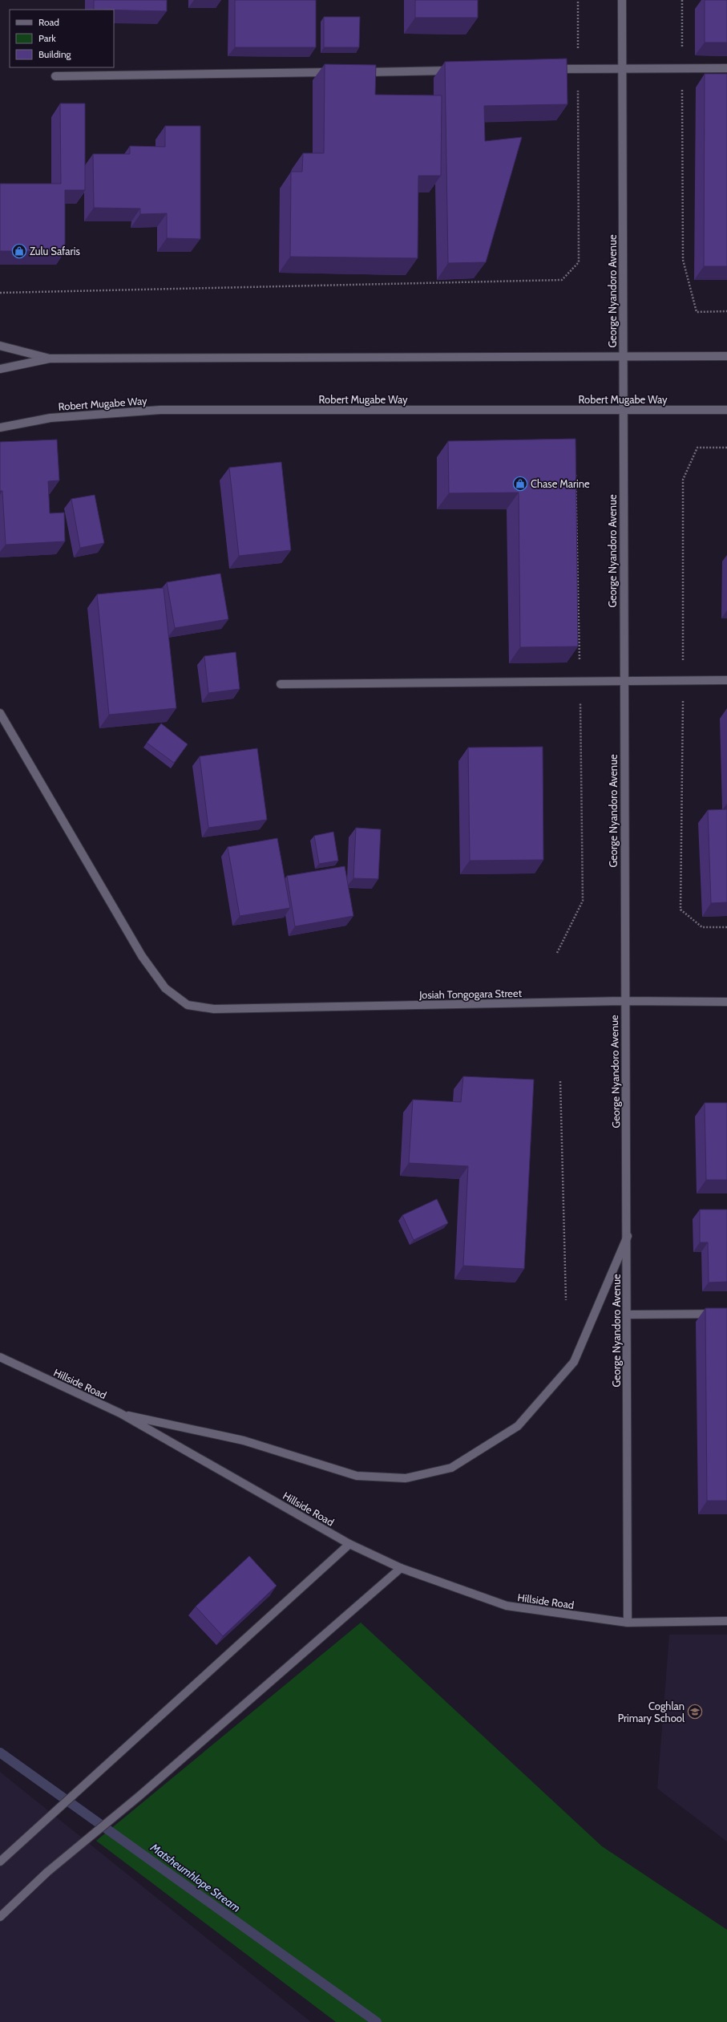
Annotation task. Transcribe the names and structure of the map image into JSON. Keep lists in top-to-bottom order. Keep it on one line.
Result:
{"streets":{"street":["George Nyandoro Avenue","Robert Mugabe Way","Josiah Tongogara Street","Hillside Road"]},"crossings":[["George Nyandoro Avenue","Robert Mugabe Way"],["George Nyandoro Avenue","Josiah Tongogara Street"],["George Nyandoro Avenue","Hillside Road"]],"water":["Matsheumhlope Stream"],"places":{"shop":["Zulu Safaris","Chase Marine"],"school or university":["Coghlan Primary School"]},"legend":["Road","Park","Building"]}
